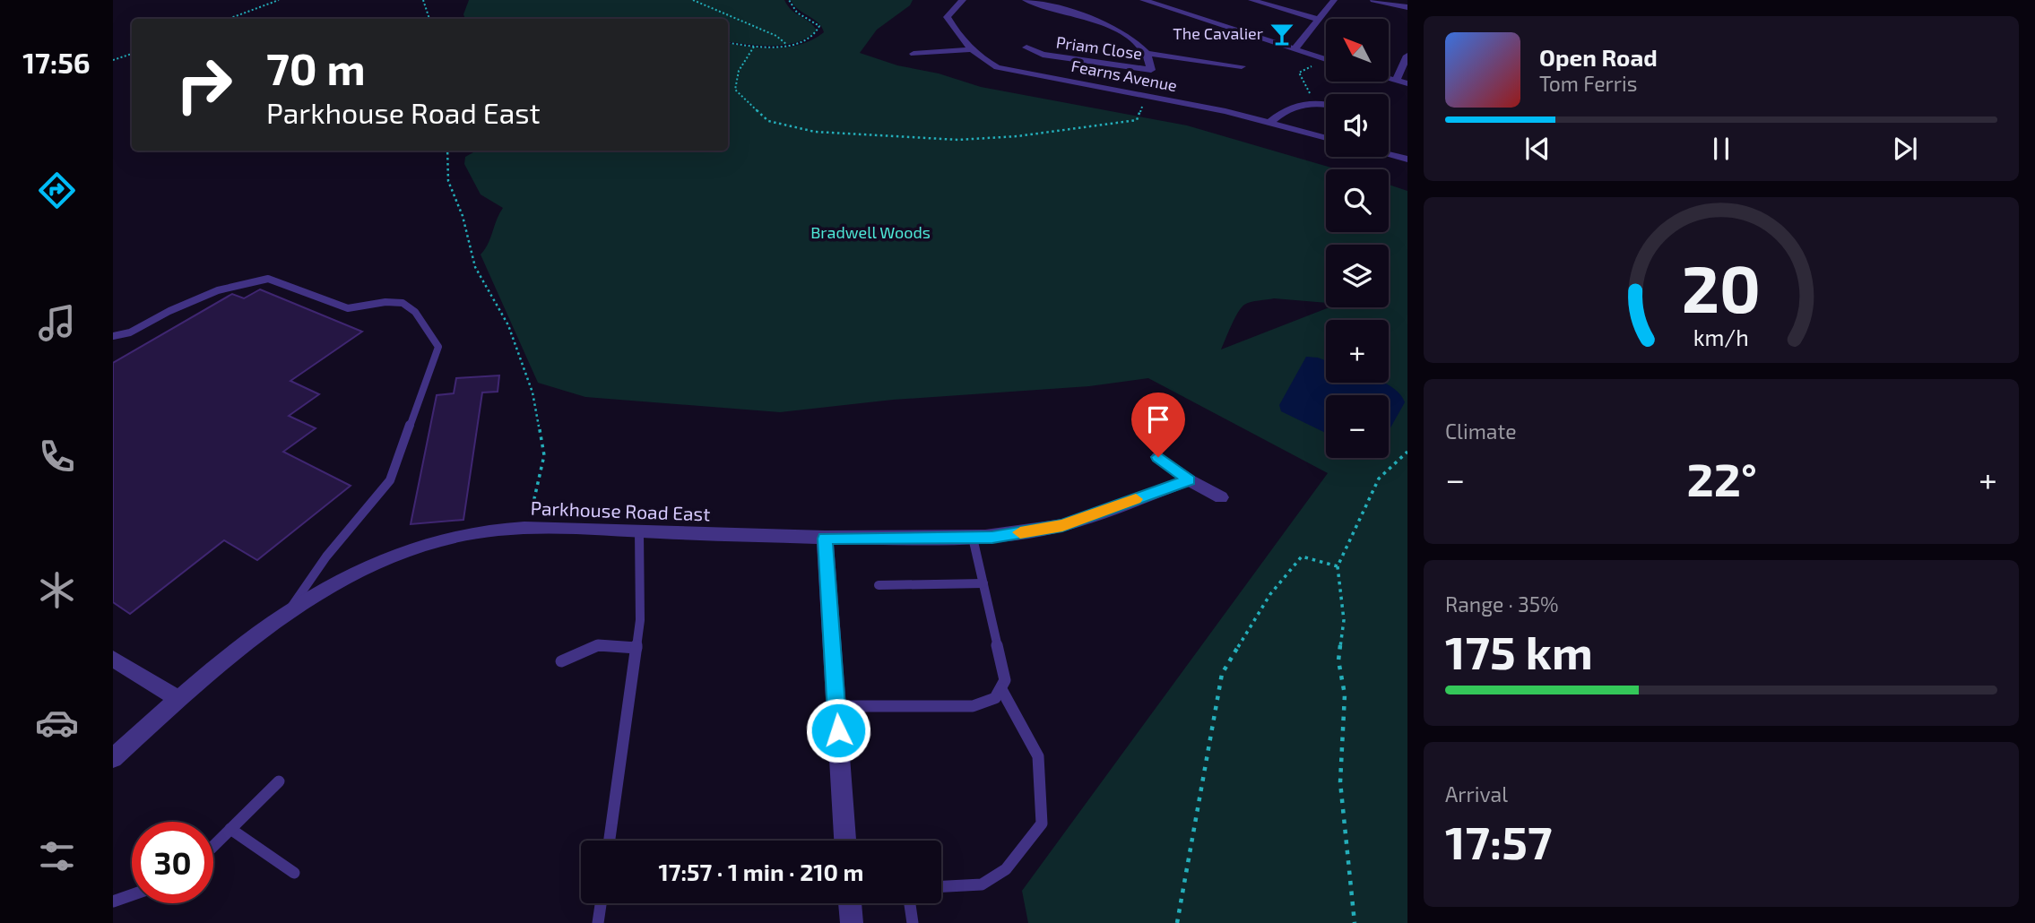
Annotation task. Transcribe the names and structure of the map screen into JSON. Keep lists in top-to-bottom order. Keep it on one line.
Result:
{"streets":{"street":["Priam Close","Fearns Avenue","Parkhouse Road East"]},"parks":["Bradwell Woods"],"places":{"bar":["The Cavalier"]},"north":"top left","page":{"tabs":"17:56","map_buttons":["+","−"],"turn":["70 m","Parkhouse Road East"],"song":["Open Road","Tom Ferris"],"tile":["Climate",["Range · 35%","175 km"],["Arrival","17:57"]],"heat":["−","22°","+"],"limit":"30","trip":"17:57 · 1 min · 210 m","gauge":["20","km/h"]}}
